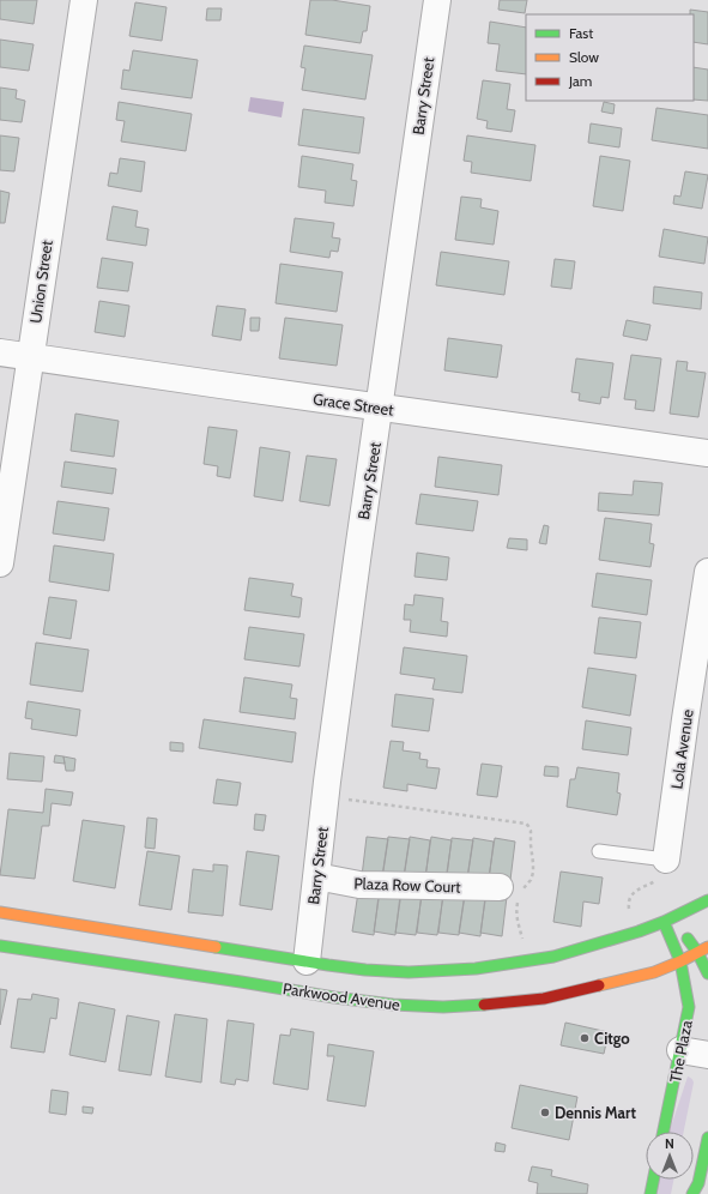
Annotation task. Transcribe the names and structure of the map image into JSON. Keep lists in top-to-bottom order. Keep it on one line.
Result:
{"streets":{"main road":["Parkwood Avenue","The Plaza"],"street":["Barry Street","Union Street","Grace Street","Lola Avenue","Plaza Row Court"]},"crossings":[["Barry Street","Grace Street"],["Barry Street","Plaza Row Court"],["Barry Street","Parkwood Avenue"],["Union Street","Grace Street"],["Parkwood Avenue","The Plaza"]],"places":["Citgo","Dennis Mart"],"legend":["Fast","Slow","Jam"],"north":"top"}
